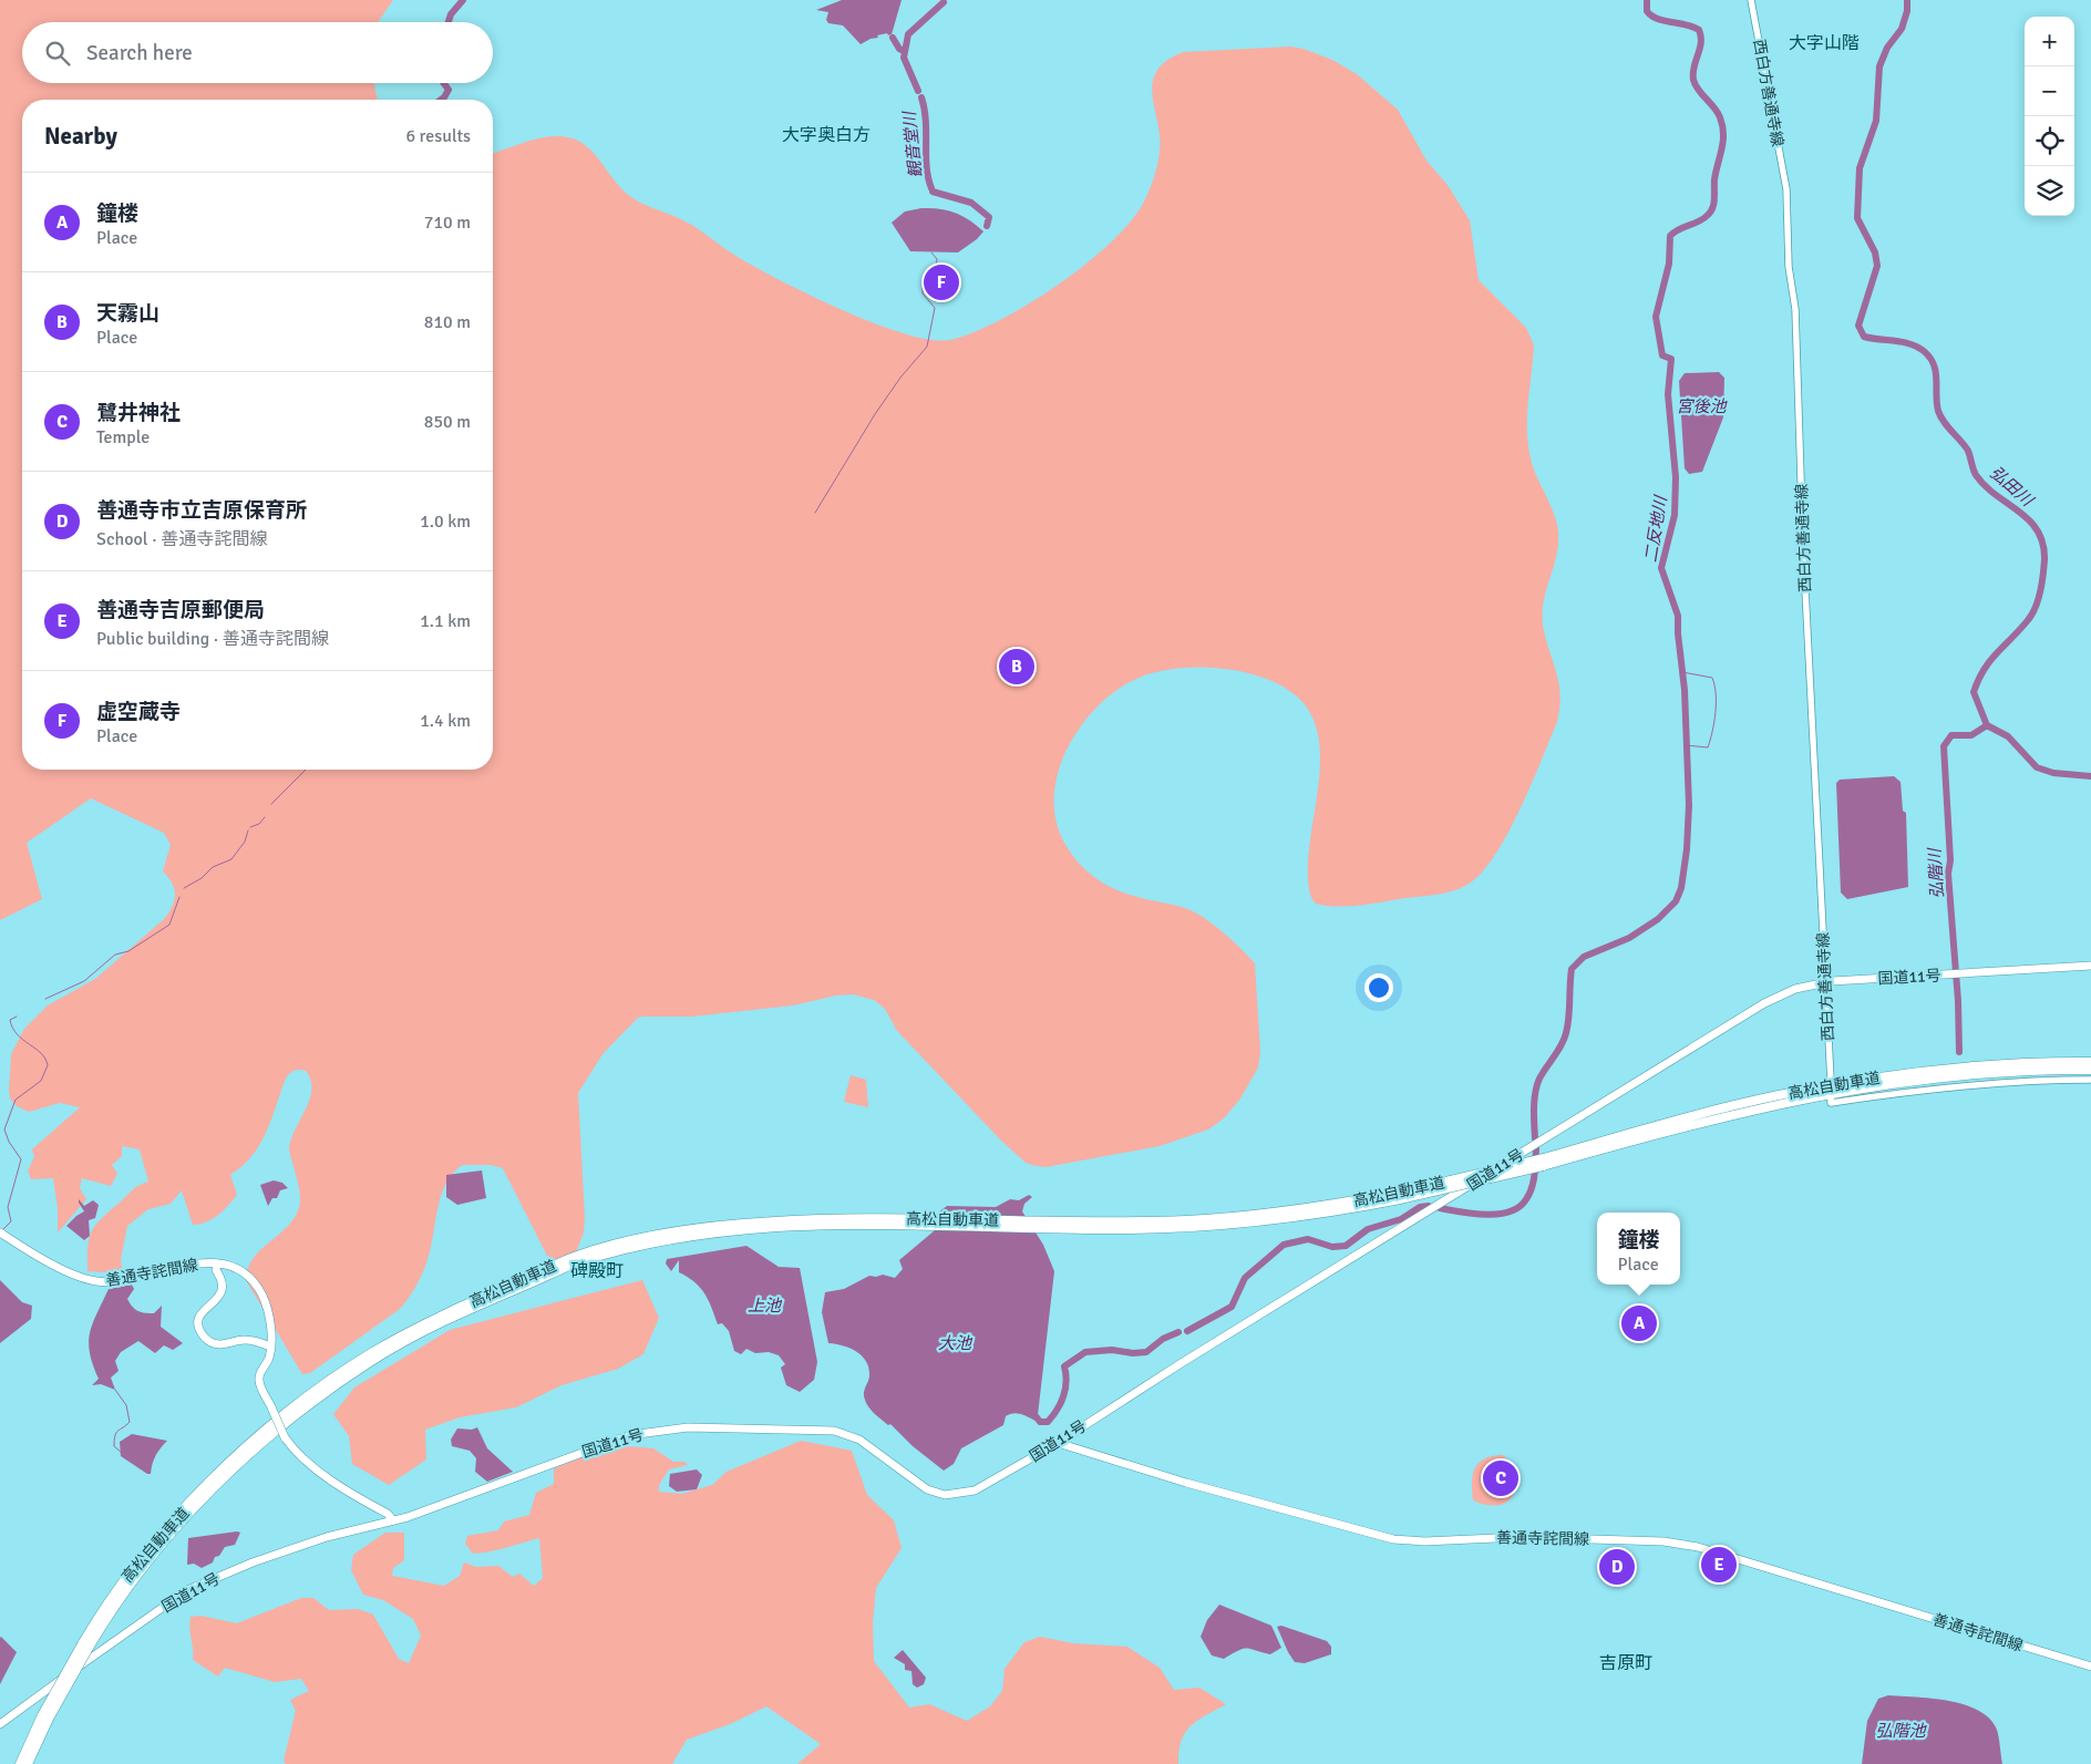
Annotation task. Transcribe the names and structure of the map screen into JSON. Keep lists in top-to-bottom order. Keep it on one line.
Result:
{"streets":{"highway":["高松自動車道"],"main road":["西白方善通寺線","国道11号","善通寺詫間線"]},"crossings":[["西白方善通寺線","国道11号"],["国道11号","善通寺詫間線"]],"districts":["大字山階","大字奥白方","碑殿町","吉原町"],"water":["観音堂川","宮後池","弘田川","二反地川","弘階川","上池","大池","弘階池"],"page":{"map_buttons":["+","−"],"search":"Search here","heading":["Nearby","6 results"],"list":[{"mark":"A","name":"鐘楼","note":"Place","value":"710 m"},{"mark":"B","name":"天霧山","note":"Place","value":"810 m"},{"mark":"C","name":"鷺井神社","note":"Temple","value":"850 m"},{"mark":"D","name":"善通寺市立吉原保育所","note":"School · 善通寺詫間線","value":"1.0 km"},{"mark":"E","name":"善通寺吉原郵便局","note":"Public building · 善通寺詫間線","value":"1.1 km"},{"mark":"F","name":"虚空蔵寺","note":"Place","value":"1.4 km"}],"pins":["F","B","A","C","E","D"],"popup":["鐘楼","Place"]}}
